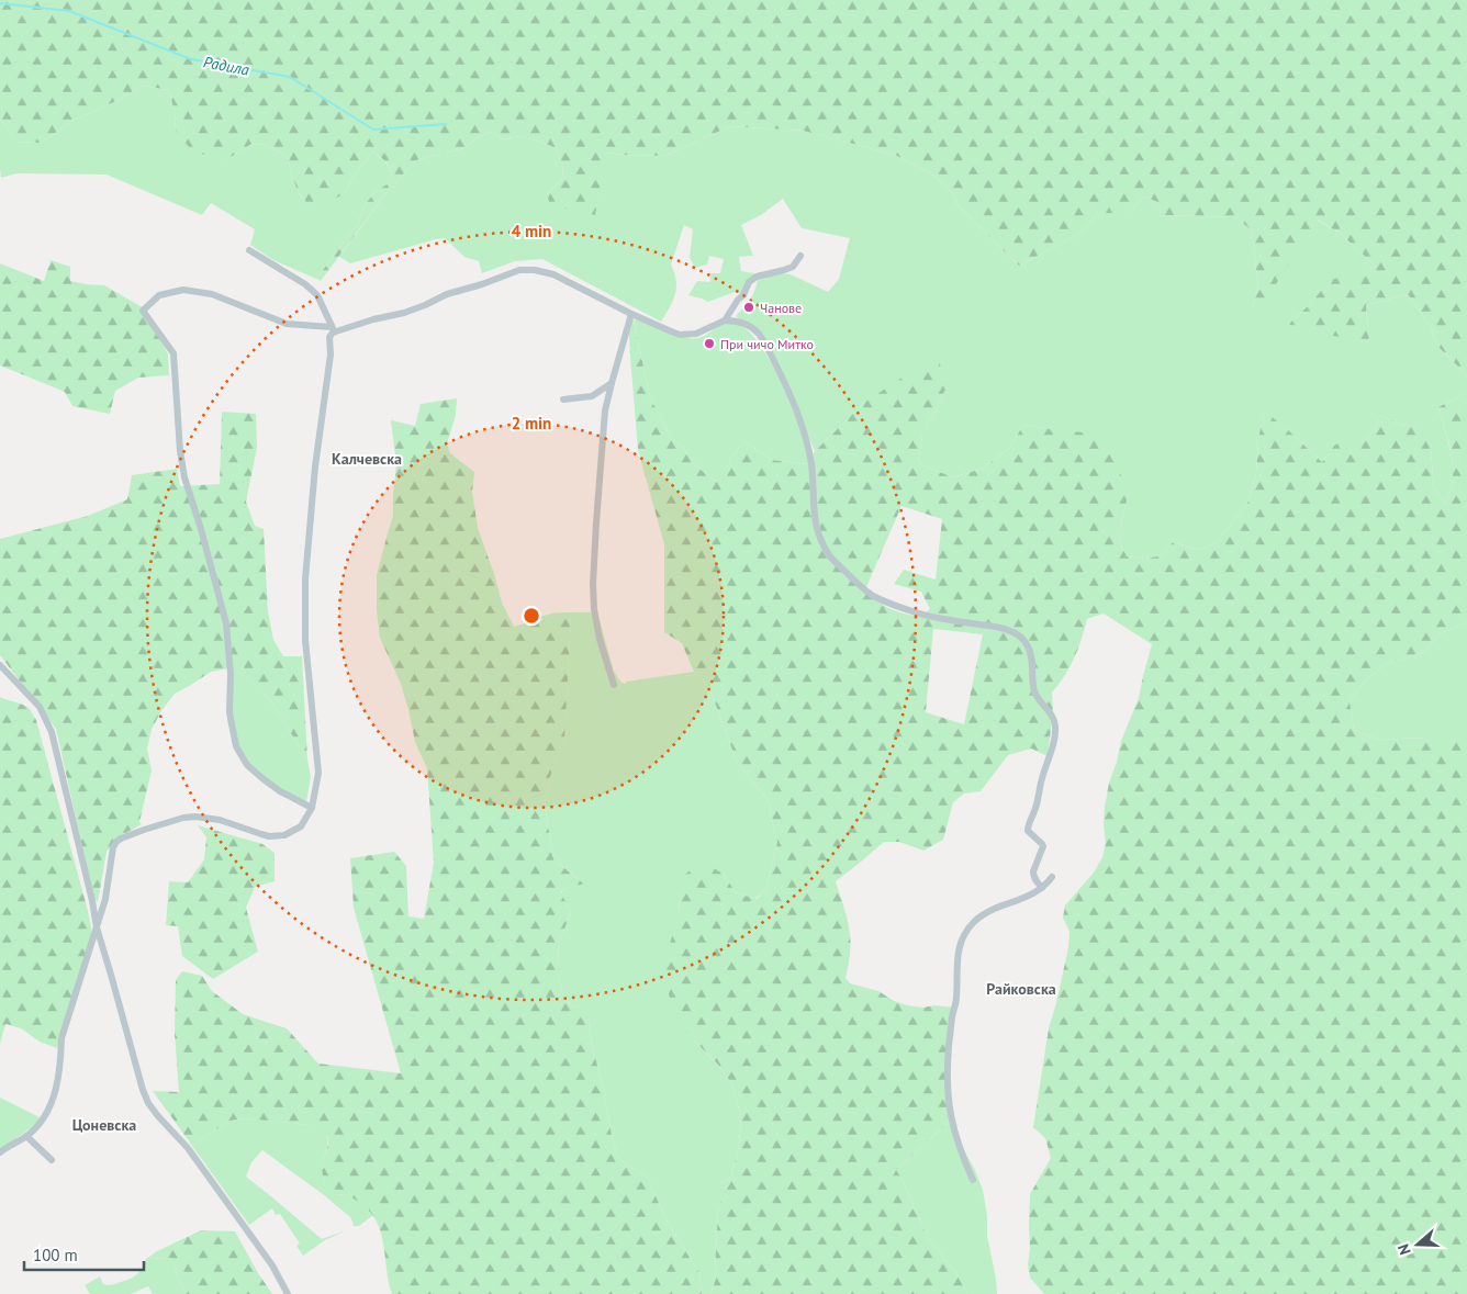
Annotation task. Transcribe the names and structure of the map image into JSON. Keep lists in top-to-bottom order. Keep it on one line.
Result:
{"districts":["Калчевска","Райковска","Цоневска"],"water":["Радила"],"places":["Чанове","При чичо Митко"],"scale_bar":"100 m","north":"left","rings":["4 min","2 min"]}
